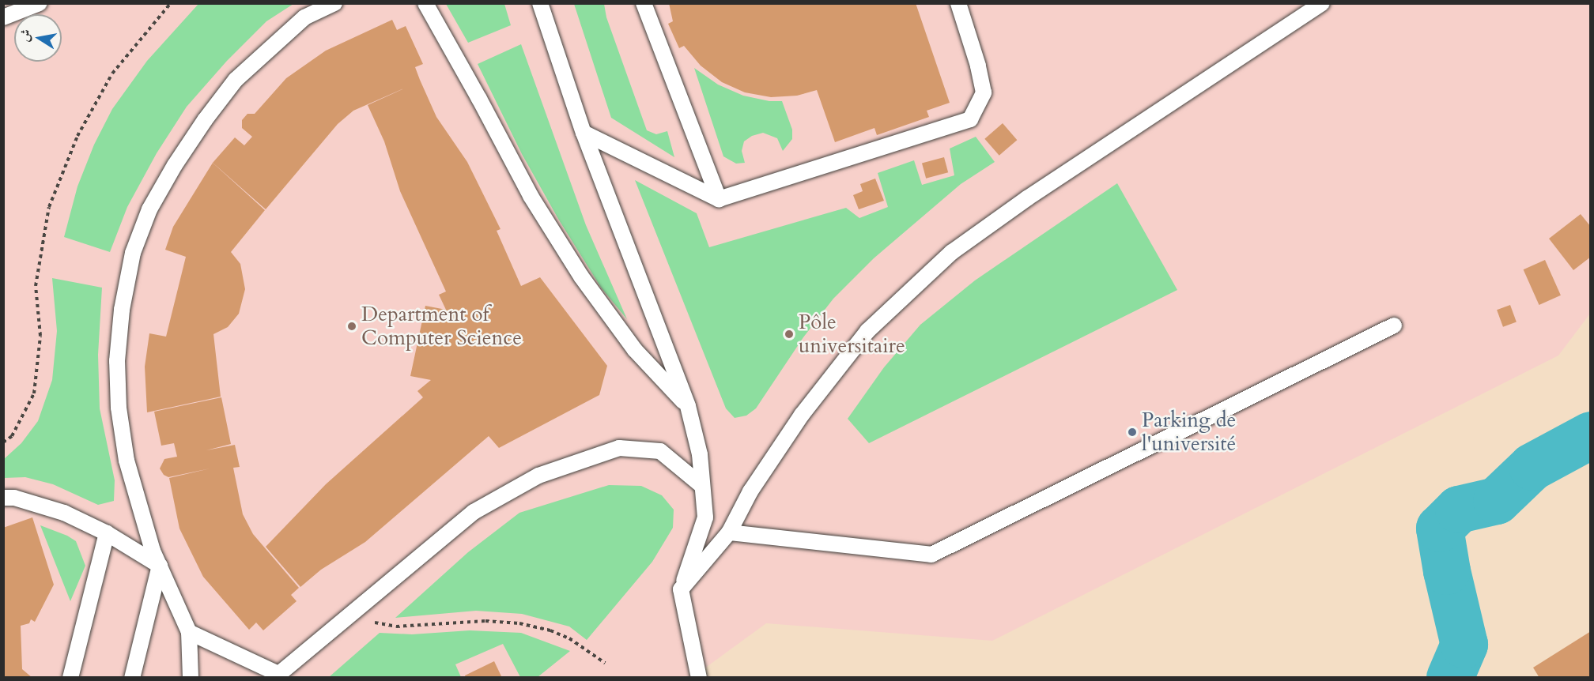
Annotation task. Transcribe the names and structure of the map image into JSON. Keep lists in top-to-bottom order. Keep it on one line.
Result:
{"places":["Department of Computer Science","Pôle universitaire","Parking de l'université"],"north":"left"}
